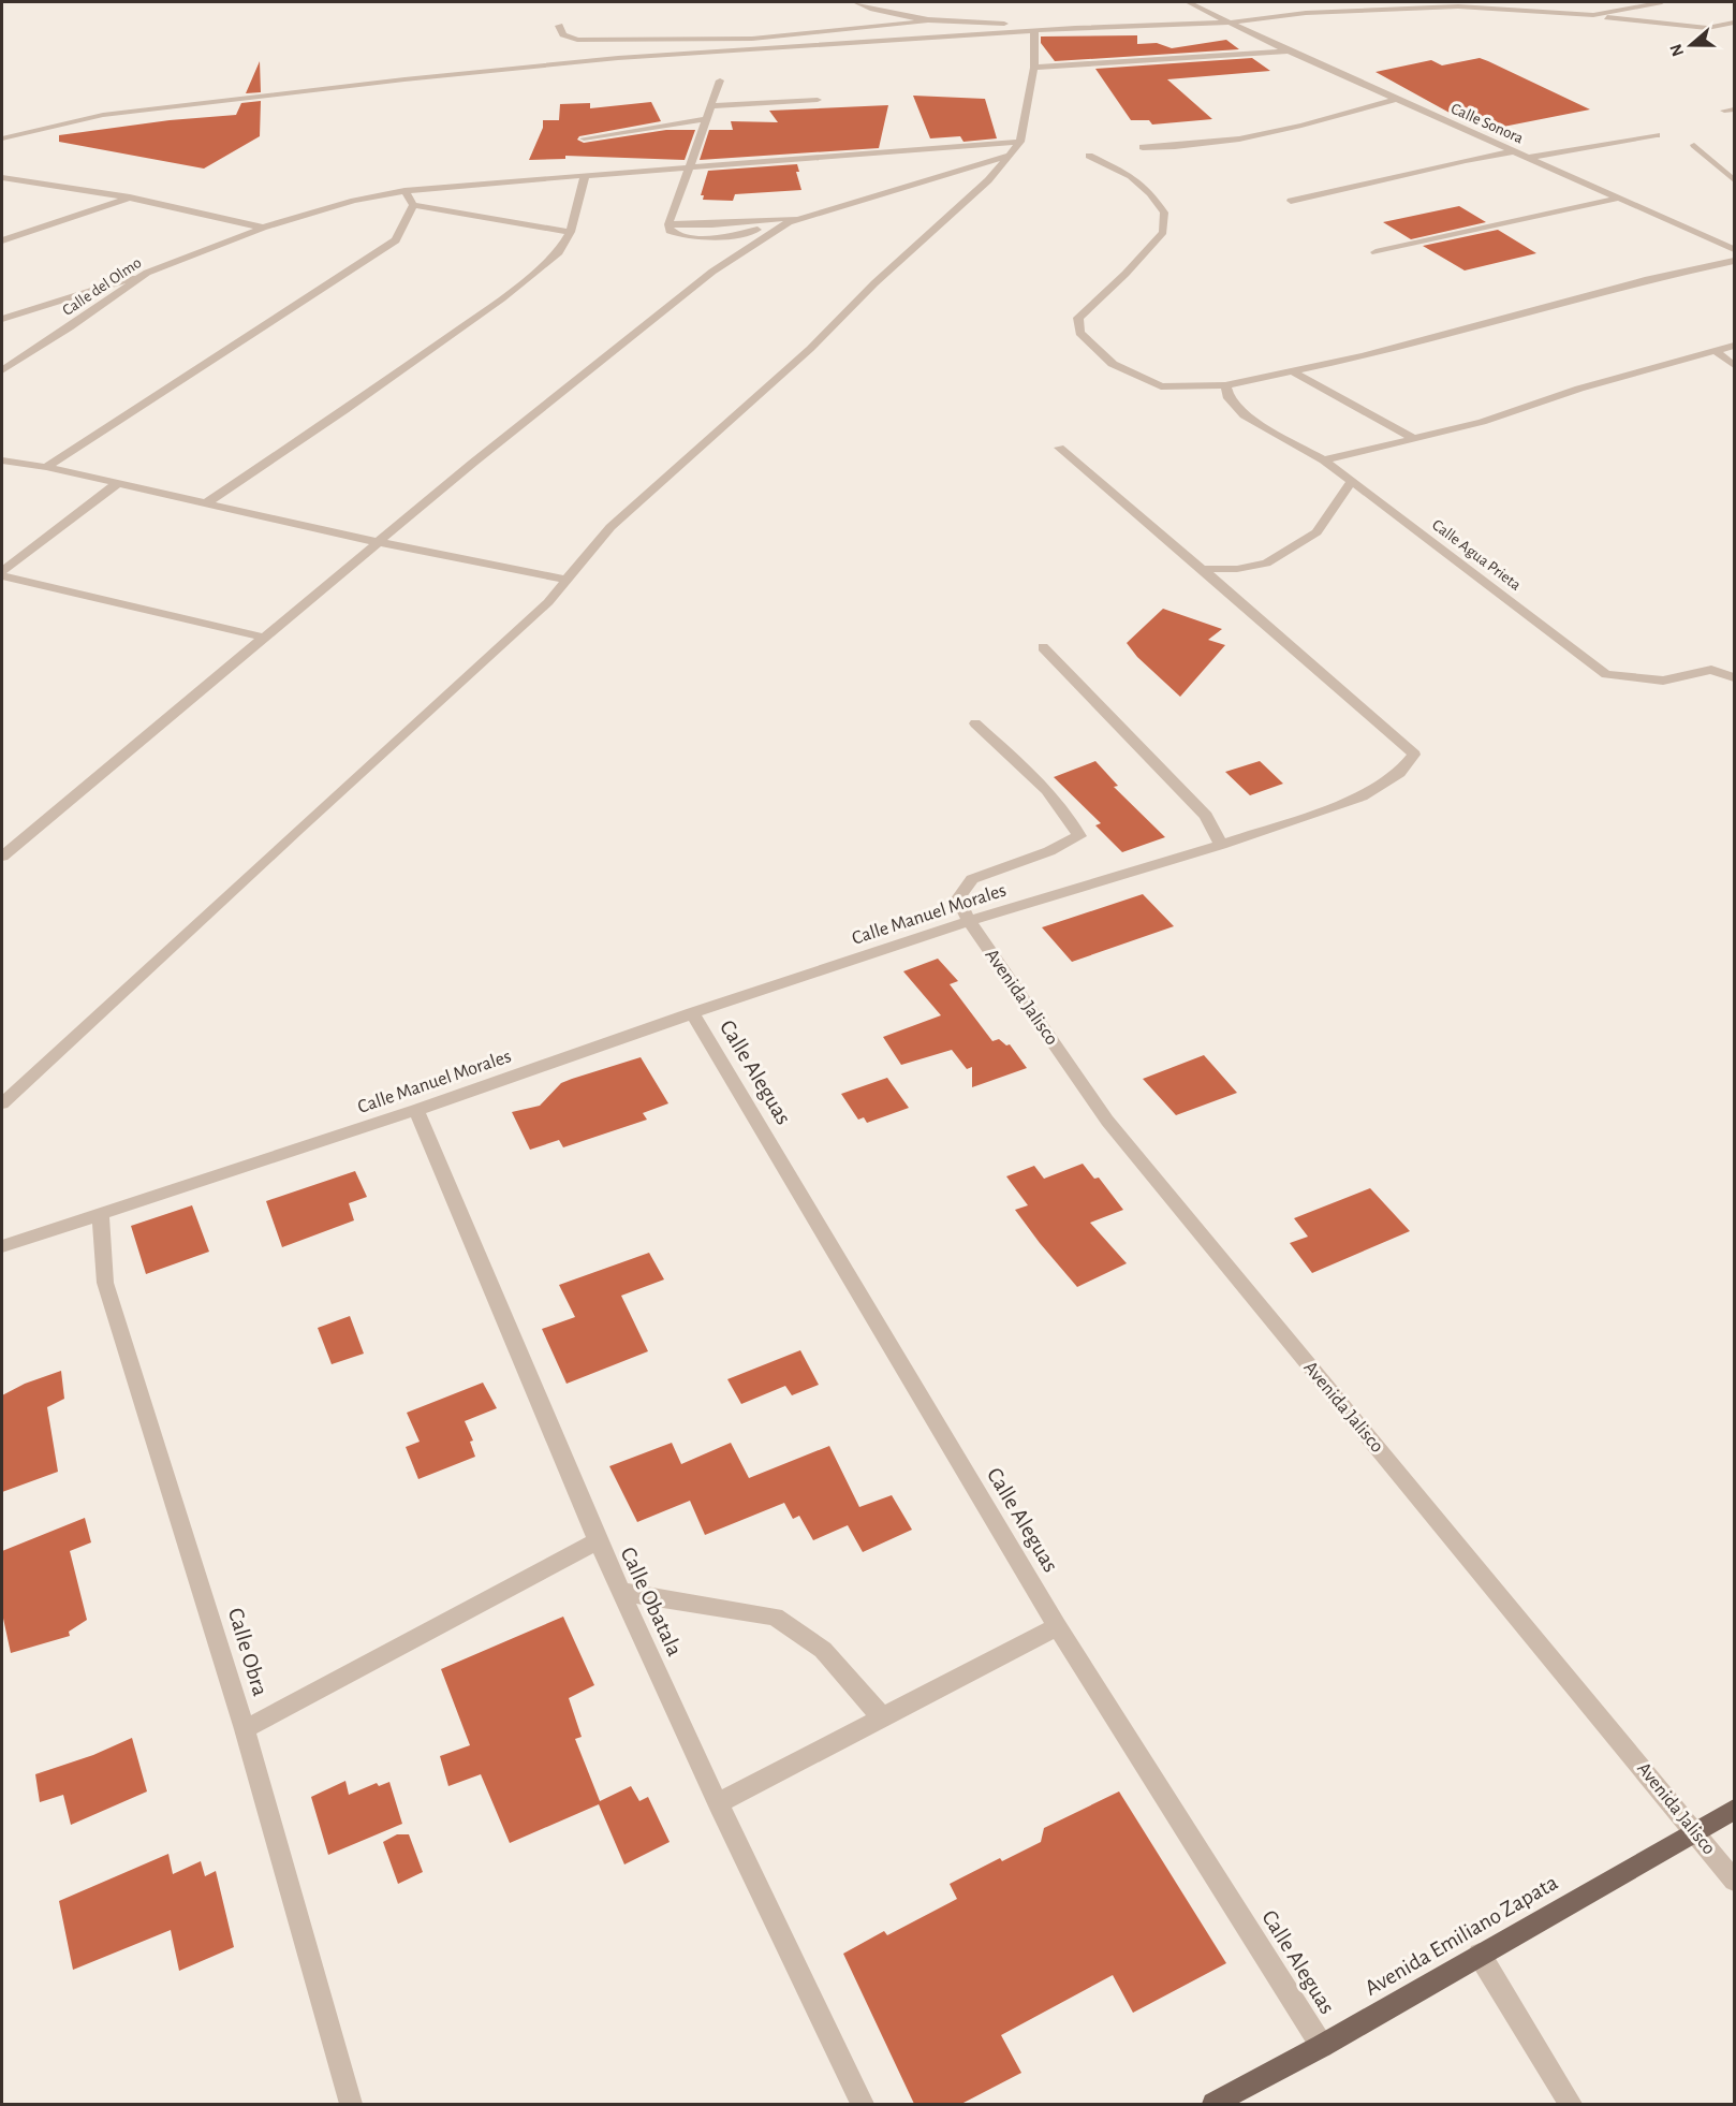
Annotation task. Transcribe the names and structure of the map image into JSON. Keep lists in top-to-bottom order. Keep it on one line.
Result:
{"streets":{"main road":["Avenida Emiliano Zapata"],"street":["Calle Sonora","Calle del Olmo","Calle Agua Prieta","Calle Manuel Morales","Avenida Jalisco","Calle Aleguas","Calle Obatala","Calle Obra"]},"crossings":[["Calle Manuel Morales","Avenida Jalisco"],["Calle Manuel Morales","Calle Aleguas"],["Calle Manuel Morales","Calle Obatala"],["Calle Manuel Morales","Calle Obra"],["Avenida Jalisco","Avenida Emiliano Zapata"],["Calle Aleguas","Avenida Emiliano Zapata"]],"north":"left"}
